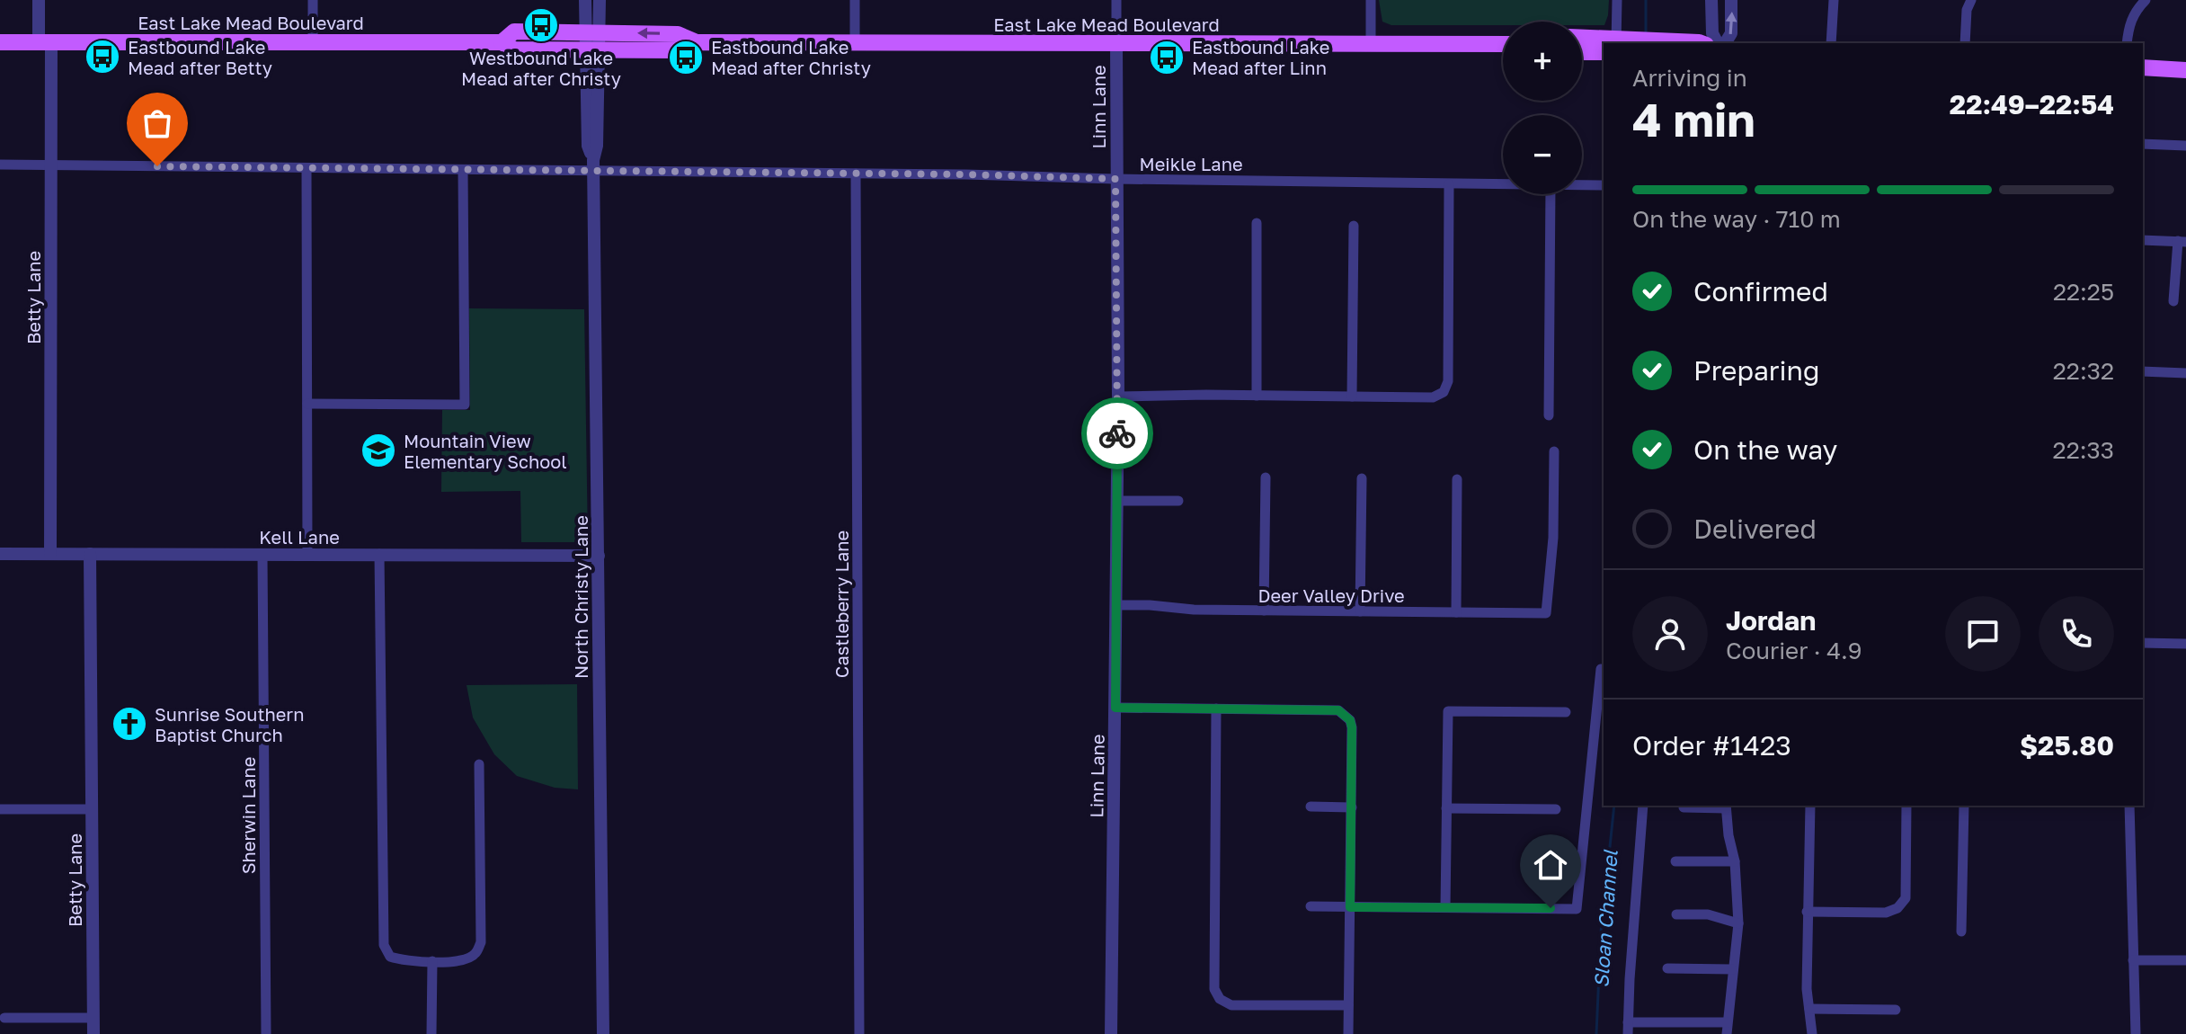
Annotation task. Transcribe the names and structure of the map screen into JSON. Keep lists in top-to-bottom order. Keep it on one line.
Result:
{"streets":{"main road":["East Lake Mead Boulevard"],"street":["Linn Lane","Meikle Lane","Betty Lane","Kell Lane","Deer Valley Drive","North Christy Lane","Castleberry Lane","Sherwin Lane"]},"crossings":[["East Lake Mead Boulevard","Linn Lane"],["East Lake Mead Boulevard","Betty Lane"],["East Lake Mead Boulevard","North Christy Lane"],["Linn Lane","Meikle Lane"],["Linn Lane","Deer Valley Drive"],["Meikle Lane","Betty Lane"],["Meikle Lane","North Christy Lane"],["Meikle Lane","Castleberry Lane"],["Betty Lane","Kell Lane"],["Kell Lane","North Christy Lane"],["Kell Lane","Sherwin Lane"]],"water":["Sloan Channel"],"places":{"bus stop":["Westbound Lake Mead after Christy","Eastbound Lake Mead after Betty","Eastbound Lake Mead after Christy","Eastbound Lake Mead after Linn"],"school or university":["Mountain View Elementary School"],"church":["Sunrise Southern Baptist Church"]},"page":{"map_buttons":["+","−"],"heading":["4 min","Arriving in","22:49–22:54"],"panel":["Jordan","Courier · 4.9","Order #1423","$25.80"],"bar":"On the way · 710 m","list":[["Confirmed","22:25"],["Preparing","22:32"],["On the way","22:33"],"Delivered"]}}
